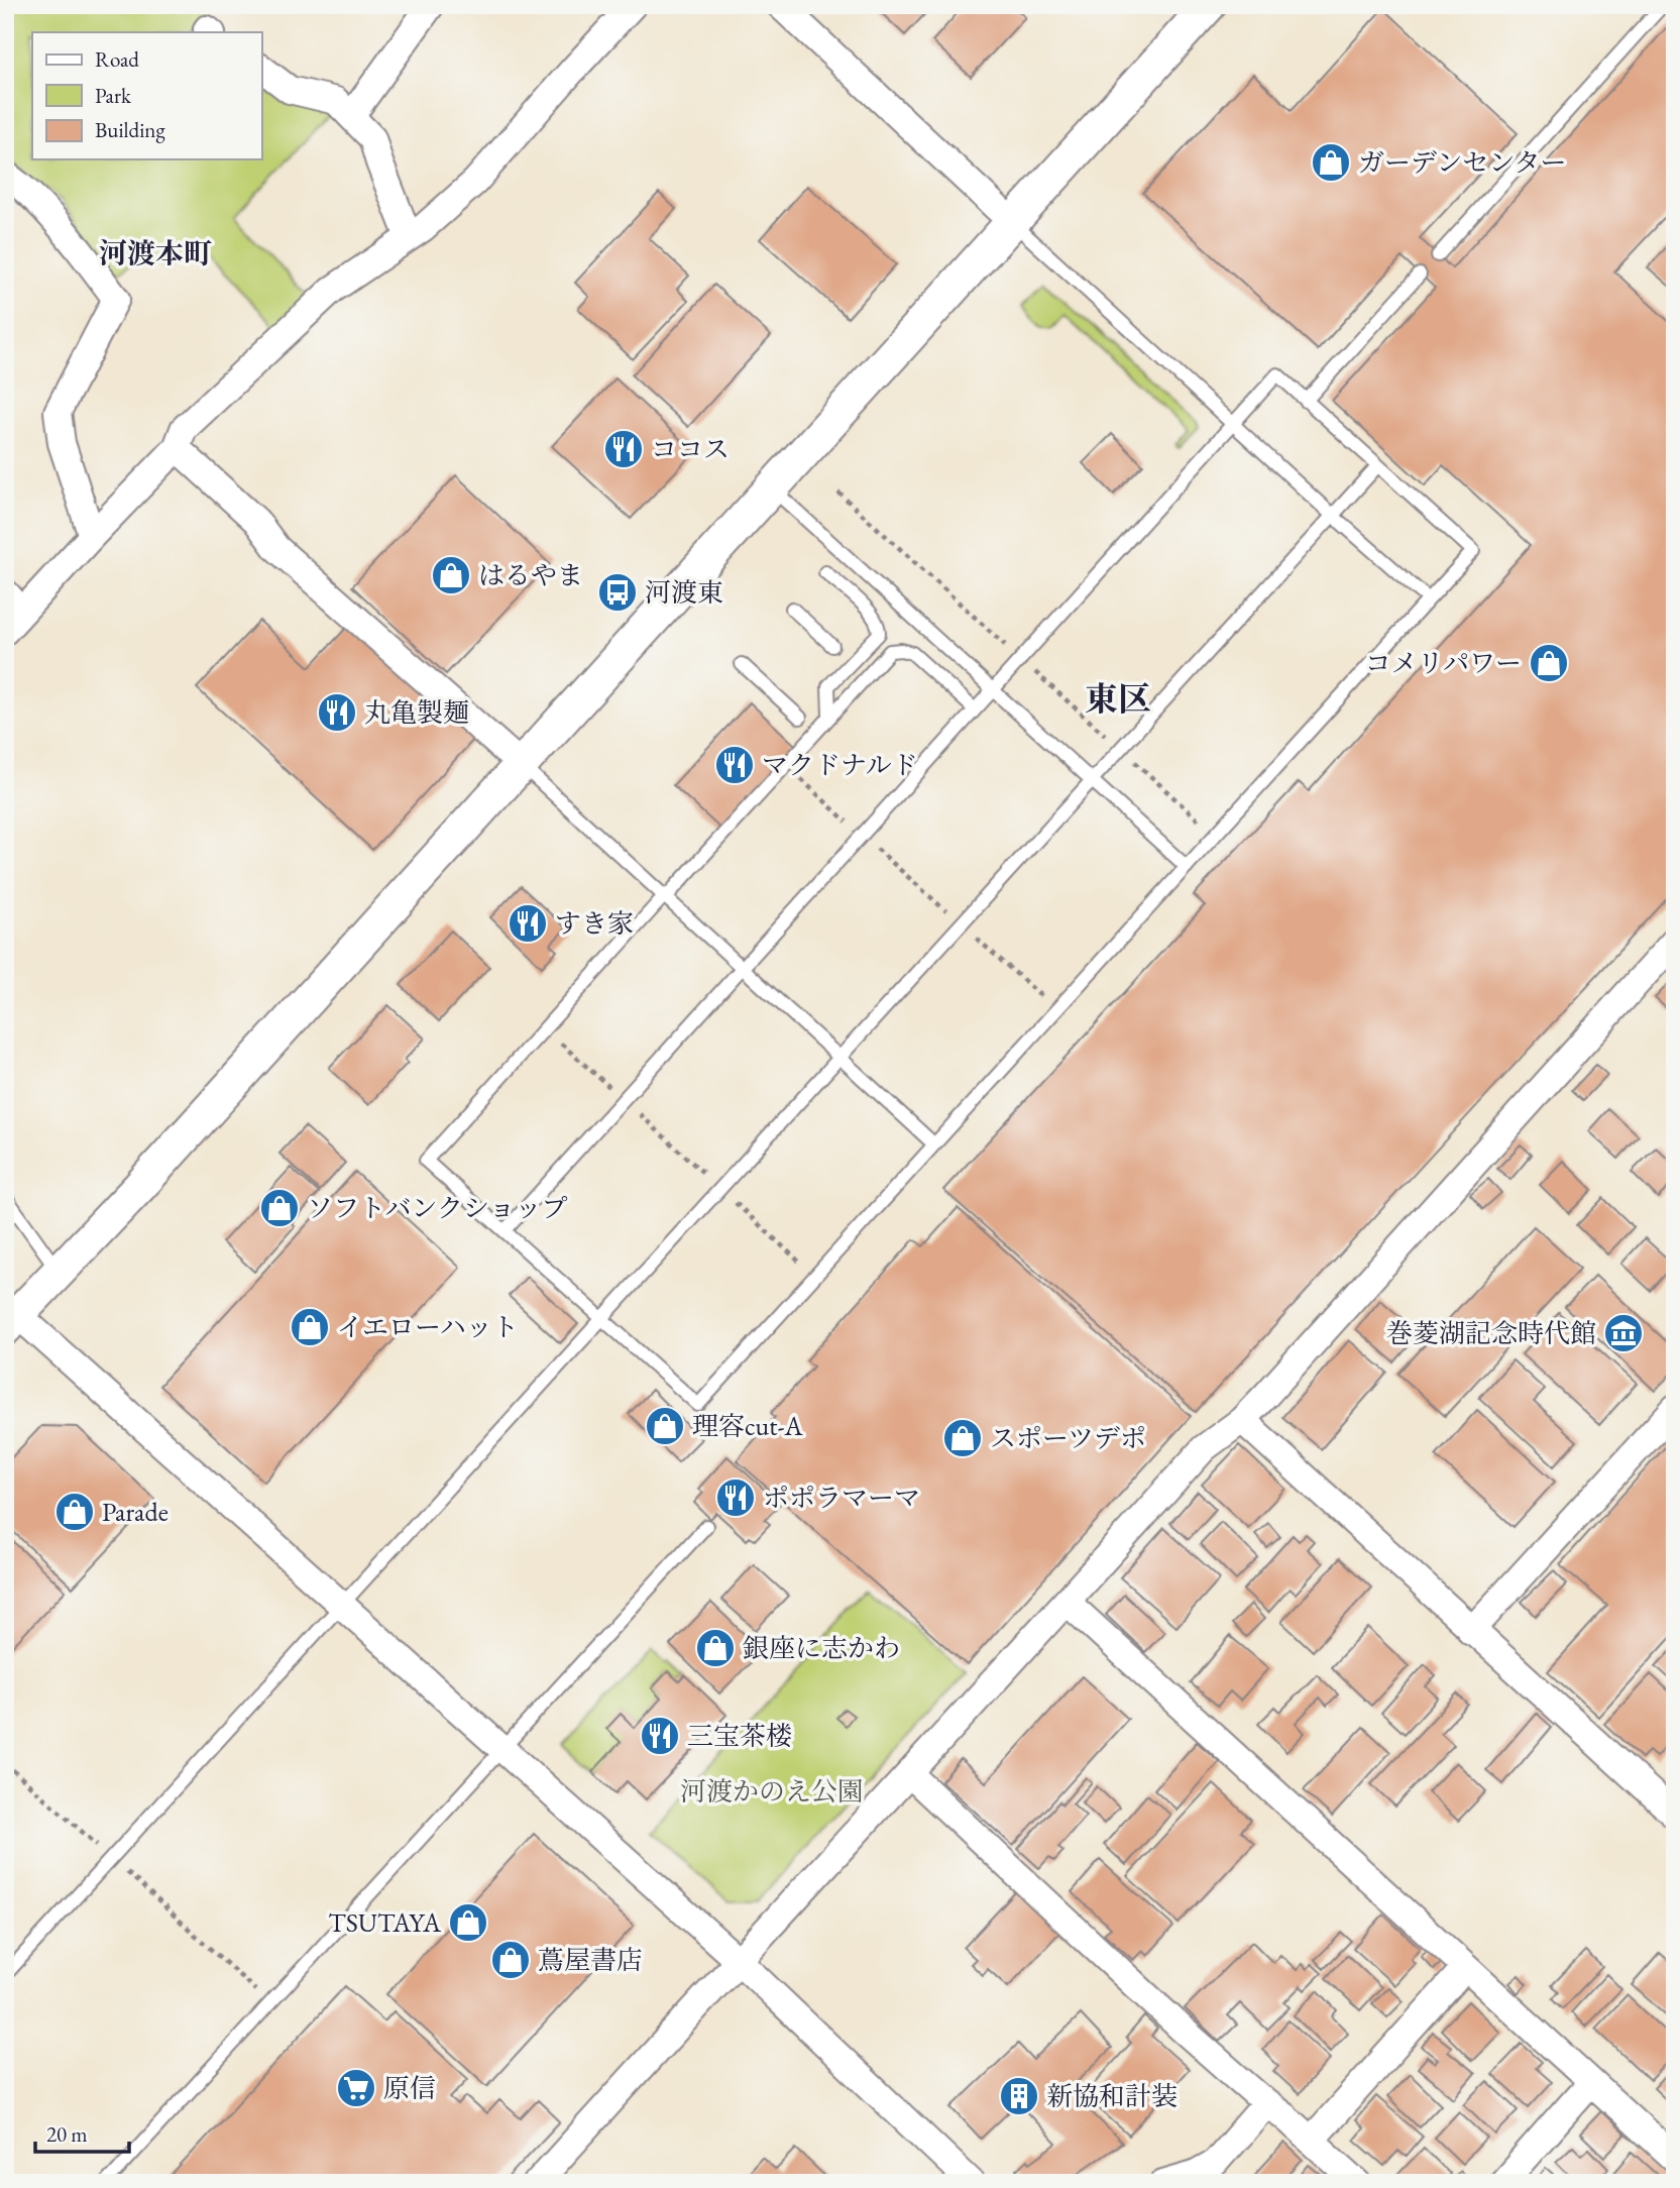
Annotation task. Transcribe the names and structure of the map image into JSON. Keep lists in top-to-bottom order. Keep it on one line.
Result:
{"districts":["河渡本町","東区"],"parks":["河渡かのえ公園"],"places":{"shop":["ガーデンセンター","はるやま","コメリパワー","ソフトバンクショップ","イエローハット","理容cut-A","スポーツデポ","Parade","銀座に志かわ","TSUTAYA","蔦屋書店"],"restaurant":["ココス","丸亀製麺","マクドナルド","すき家","ポポラマーマ","三宝茶楼"],"bus stop":["河渡東"],"museum":["巻菱湖記念時代館"],"supermarket":["原信"],"building":["新協和計装"]},"legend":["Road","Park","Building"],"scale_bar":"20 m"}
